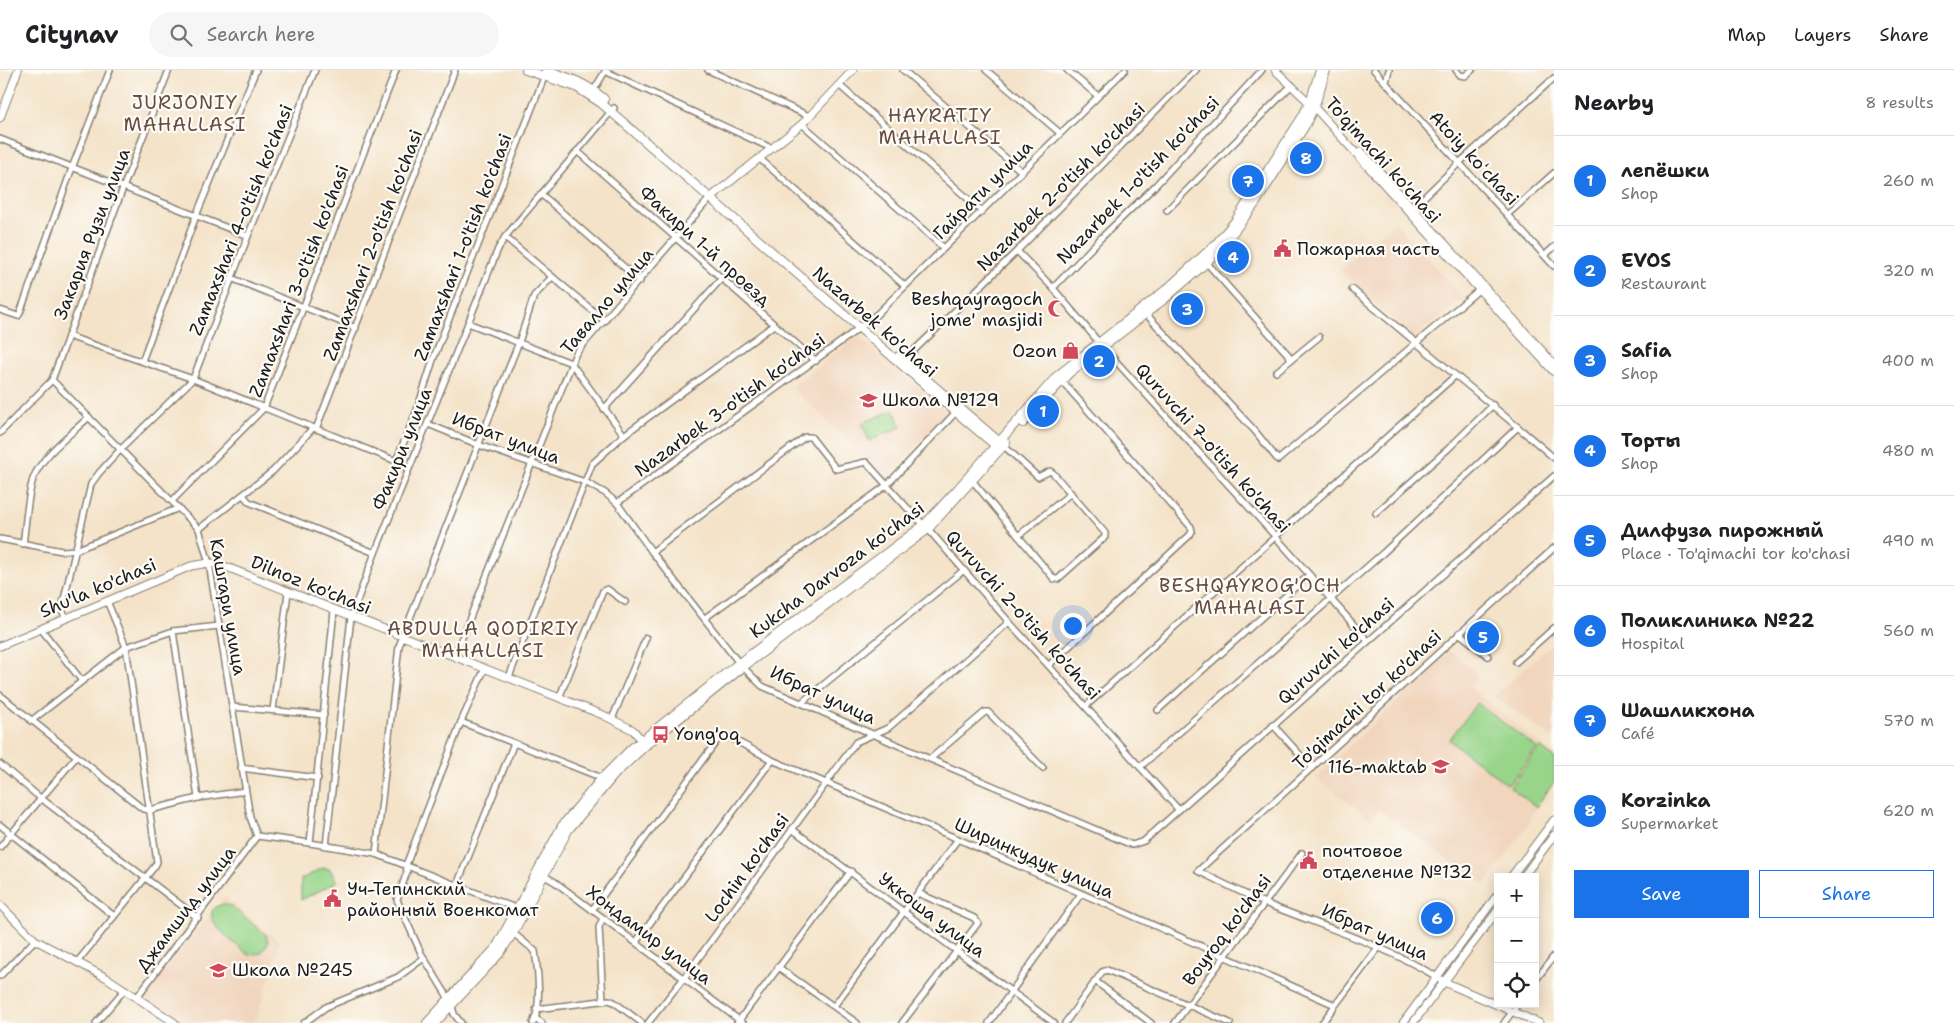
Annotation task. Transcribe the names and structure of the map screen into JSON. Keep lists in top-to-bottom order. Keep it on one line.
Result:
{"streets":{"main road":["Nazarbek ko'chasi","Kukcha Darvoza ko'chasi"],"street":["Atoiy koʻchasi","To'qimachi ko'chasi","Nazarbek 1-o'tish ko'chasi","Nazarbek 2-o'tish ko'chasi","Гайрати улица","Zamaxshari 4-o'tish ko'chasi","Закария Рузи улица","Zamaxshari 2-o'tish ko'chasi","Факири 1-й проезд","Zamaxshari 1-o'tish ko'chasi","Zamaxshari 3-o'tish ko'chasi","Тавалло улица","Nazarbek 3-o'tish ko'chasi","Ибрат улица","Quruvchi 7-o'tish ko'chasi","Факири улица","Dilnoz ko'chasi","Shu'la ko'chasi","Кашгари улица","Quruvchi 2-o'tish ko'chasi","Quruvchi ko'chasi","To'qimachi tor ko'chasi","Ширинкудук улица","Lochin ko'chasi","Джамшид улица","Уккоша улица","Boyroq ko'chasi","Хондамир улица"]},"crossings":[["To'qimachi ko'chasi","Kukcha Darvoza ko'chasi"],["Nazarbek 1-o'tish ko'chasi","Quruvchi 7-o'tish ko'chasi"],["Nazarbek 2-o'tish ko'chasi","Nazarbek ko'chasi"],["Nazarbek 2-o'tish ko'chasi","Quruvchi 7-o'tish ko'chasi"],["Гайрати улица","Nazarbek ko'chasi"],["Гайрати улица","Nazarbek 3-o'tish ko'chasi"],["Закария Рузи улица","Кашгари улица"],["Zamaxshari 2-o'tish ko'chasi","Кашгари улица"],["Факири 1-й проезд","Тавалло улица"],["Факири 1-й проезд","Nazarbek 3-o'tish ko'chasi"],["Факири 1-й проезд","Факири улица"],["Zamaxshari 1-o'tish ko'chasi","Nazarbek ko'chasi"],["Zamaxshari 3-o'tish ko'chasi","Кашгари улица"],["Тавалло улица","Nazarbek ko'chasi"],["Тавалло улица","Ибрат улица"],["Тавалло улица","Dilnoz ko'chasi"],["Nazarbek ko'chasi","Nazarbek 3-o'tish ko'chasi"],["Nazarbek ko'chasi","Факири улица"],["Nazarbek ko'chasi","Kukcha Darvoza ko'chasi"],["Nazarbek 3-o'tish ko'chasi","Ибрат улица"],["Ибрат улица","Факири улица"],["Ибрат улица","Kukcha Darvoza ko'chasi"],["Ибрат улица","Quruvchi 2-o'tish ko'chasi"],["Ибрат улица","Quruvchi ko'chasi"],["Ибрат улица","To'qimachi tor ko'chasi"],["Ибрат улица","Lochin ko'chasi"],["Ибрат улица","Boyroq ko'chasi"],["Quruvchi 7-o'tish ko'chasi","Kukcha Darvoza ko'chasi"],["Quruvchi 7-o'tish ko'chasi","Quruvchi ko'chasi"],["Факири улица","Dilnoz ko'chasi"],["Kukcha Darvoza ko'chasi","Dilnoz ko'chasi"],["Kukcha Darvoza ko'chasi","Quruvchi 2-o'tish ko'chasi"],["Kukcha Darvoza ko'chasi","Хондамир улица"],["Dilnoz ko'chasi","Shu'la ko'chasi"],["Dilnoz ko'chasi","Кашгари улица"],["Shu'la ko'chasi","Кашгари улица"],["Кашгари улица","Джамшид улица"],["Quruvchi 2-o'tish ko'chasi","Quruvchi ko'chasi"],["Quruvchi 2-o'tish ko'chasi","Lochin ko'chasi"],["Ширинкудук улица","Lochin ko'chasi"],["Ширинкудук улица","Boyroq ko'chasi"],["Ширинкудук улица","Хондамир улица"],["Lochin ko'chasi","Уккоша улица"],["Lochin ko'chasi","Хондамир улица"]],"districts":["JURJONIY MAHALLASI","HAYRATIY MAHALLASI","BESHQAYROG'OCH MAHALASI","ABDULLA QODIRIY MAHALLASI"],"places":{"public building":["Пожарная часть","почтовое отделение №132","Уч-Тепинский районный Военкомат"],"mosque":["Beshqayragoch jome' masjidi"],"shop":["Ozon"],"school or university":["Школа №129","116-maktab","Школа №245"],"bus stop":["Yong'oq"]},"page":{"header":"Citynav","search":"Search here","nav":["Map","Layers","Share"],"heading":["Nearby","8 results"],"list":[{"mark":"1","name":"лепёшки","note":"Shop","value":"260 m"},{"mark":"2","name":"EVOS","note":"Restaurant","value":"320 m"},{"mark":"3","name":"Safia","note":"Shop","value":"400 m"},{"mark":"4","name":"Торты","note":"Shop","value":"480 m"},{"mark":"5","name":"Дилфуза пирожный","note":"Place · To'qimachi tor ko'chasi","value":"490 m"},{"mark":"6","name":"Поликлиника №22","note":"Hospital","value":"560 m"},{"mark":"7","name":"Шашликхона","note":"Café","value":"570 m"},{"mark":"8","name":"Korzinka","note":"Supermarket","value":"620 m"}],"pins":["8","7","4","3","2","1","5","6"],"buttons":["Save","Share"],"map_buttons":["+","−"]}}
